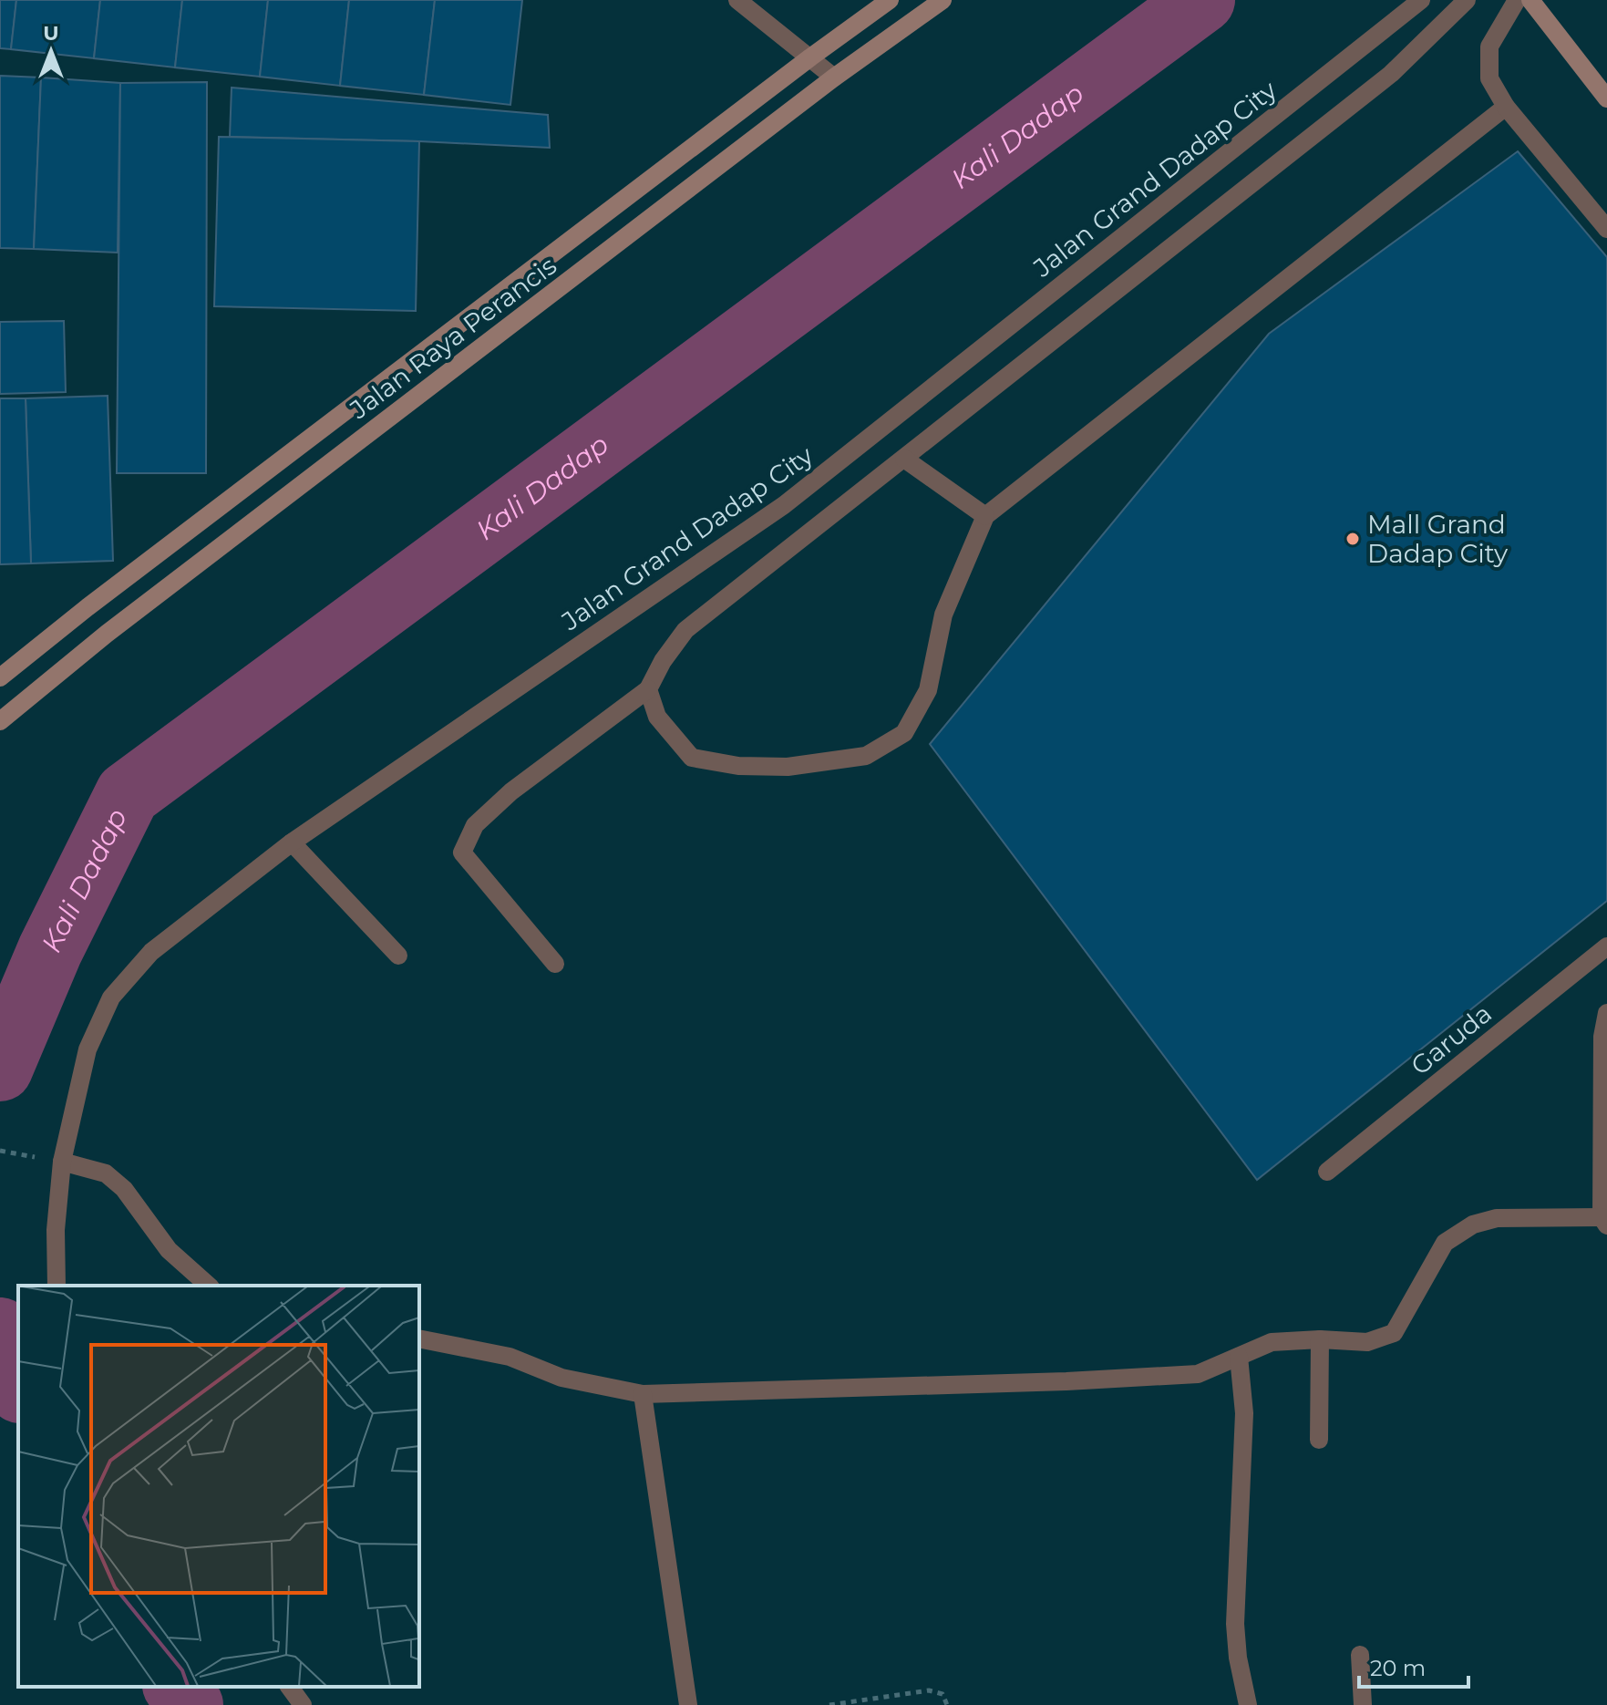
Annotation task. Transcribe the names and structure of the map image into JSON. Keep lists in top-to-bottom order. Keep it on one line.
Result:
{"streets":{"street":["Jalan Grand Dadap City","Jalan Raya Perancis","Garuda"]},"water":["Kali Dadap"],"places":["Mall Grand Dadap City"],"scale_bar":"20 m","north":"top"}
